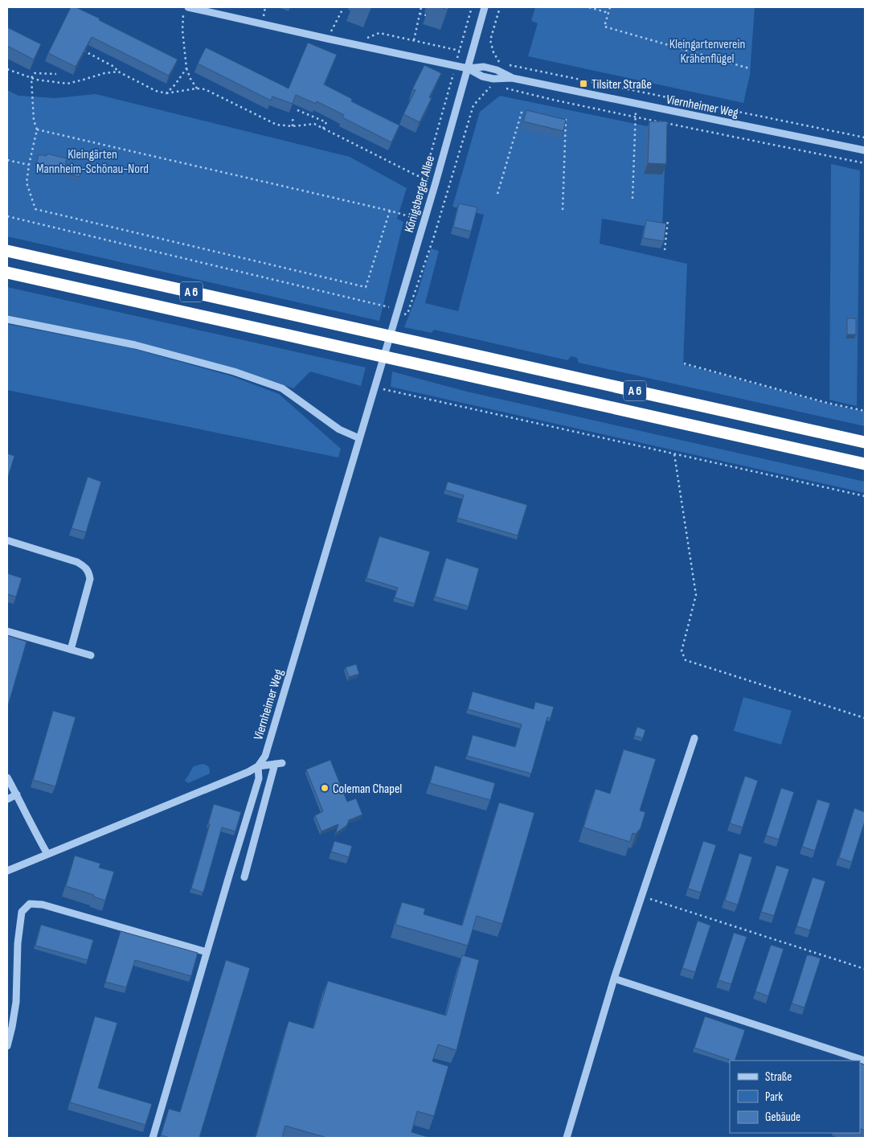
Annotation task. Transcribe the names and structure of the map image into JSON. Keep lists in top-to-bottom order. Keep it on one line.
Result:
{"streets":{"highway":["A 6"],"street":["Viernheimer Weg","Königsberger Allee"]},"crossings":[["Viernheimer Weg","Königsberger Allee"]],"parks":["Kleingartenverein Krähenflügel","Kleingärten Mannheim-Schönau-Nord"],"places":{"transit":["Tilsiter Straße"],"other":["Coleman Chapel"]},"legend":["Straße","Park","Gebäude"]}
